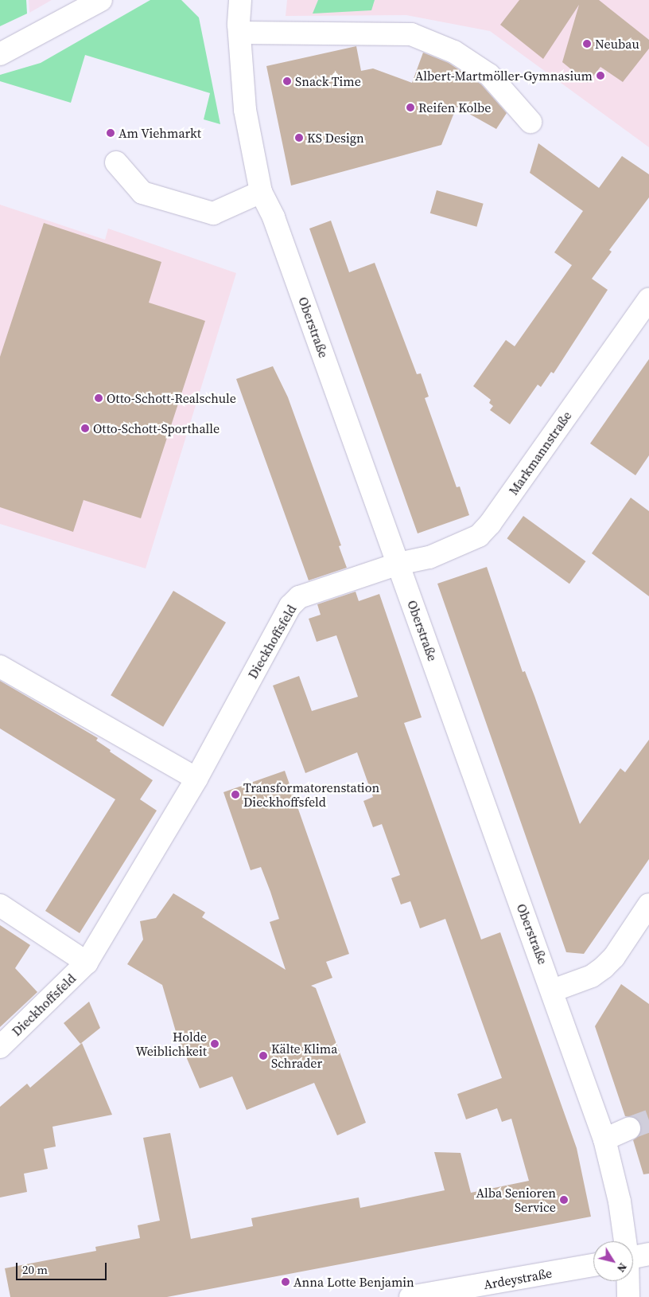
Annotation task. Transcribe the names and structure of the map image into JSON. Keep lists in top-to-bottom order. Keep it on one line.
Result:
{"streets":{"street":["Oberstraße","Markmannstraße","Dieckhoffsfeld","Ardeystraße"]},"crossings":[["Oberstraße","Markmannstraße"],["Oberstraße","Dieckhoffsfeld"],["Markmannstraße","Dieckhoffsfeld"]],"places":["Neubau","Albert-Martmöller-Gymnasium","Snack Time","Reifen Kolbe","Am Viehmarkt","KS Design","Otto-Schott-Realschule","Otto-Schott-Sporthalle","Transformatorenstation Dieckhoffsfeld","Holde Weiblichkeit","Kälte Klima Schrader","Alba Senioren Service","Anna Lotte Benjamin"],"scale_bar":"20 m","north":"bottom right"}
